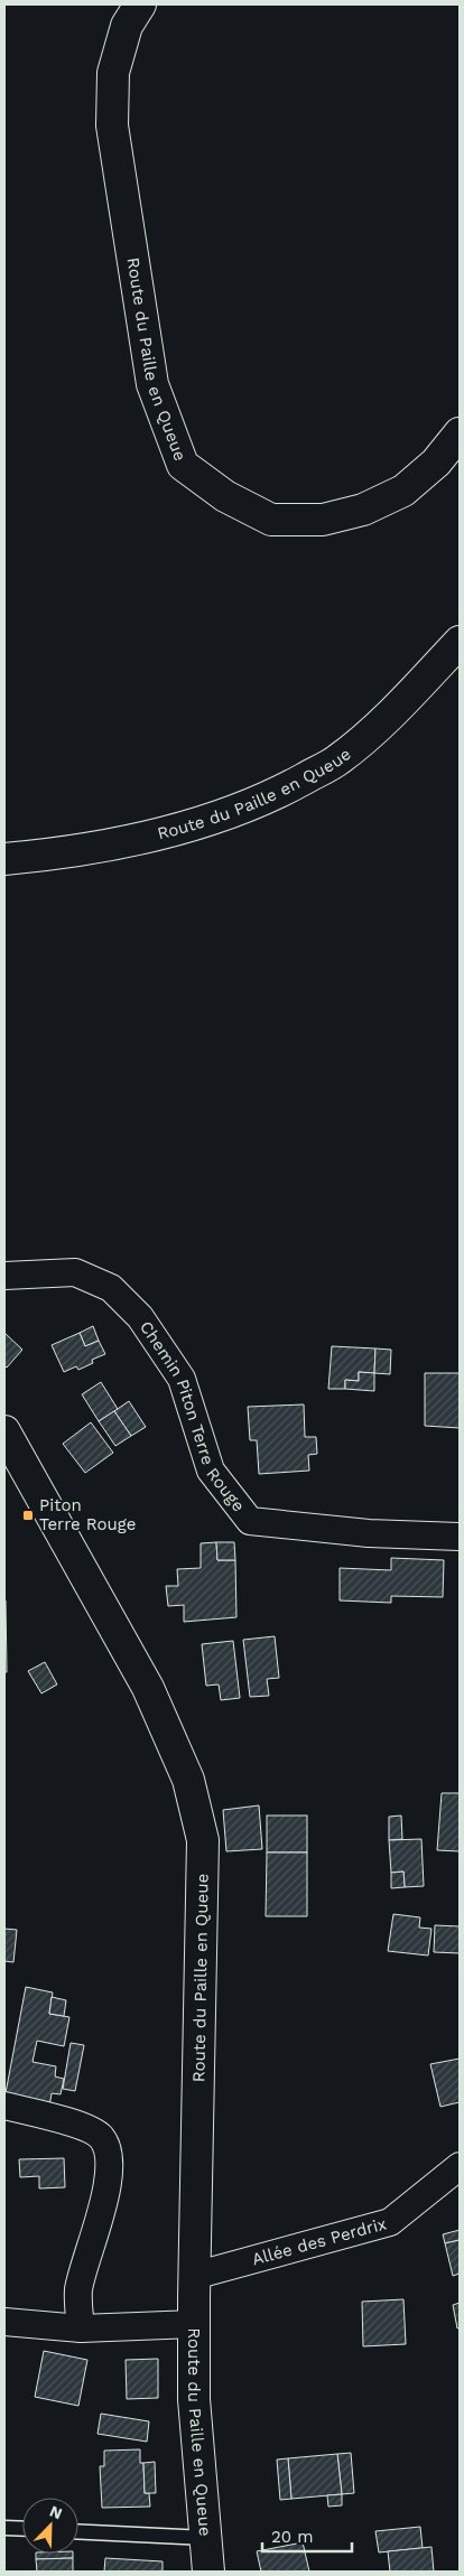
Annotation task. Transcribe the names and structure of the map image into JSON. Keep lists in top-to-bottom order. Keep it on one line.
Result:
{"streets":{"main road":["Route du Paille en Queue"],"street":["Chemin Piton Terre Rouge","Allée des Perdrix"]},"crossings":[["Route du Paille en Queue","Allée des Perdrix"]],"places":{"transit":["Piton Terre Rouge"]},"scale_bar":"20 m","north":"top right"}
